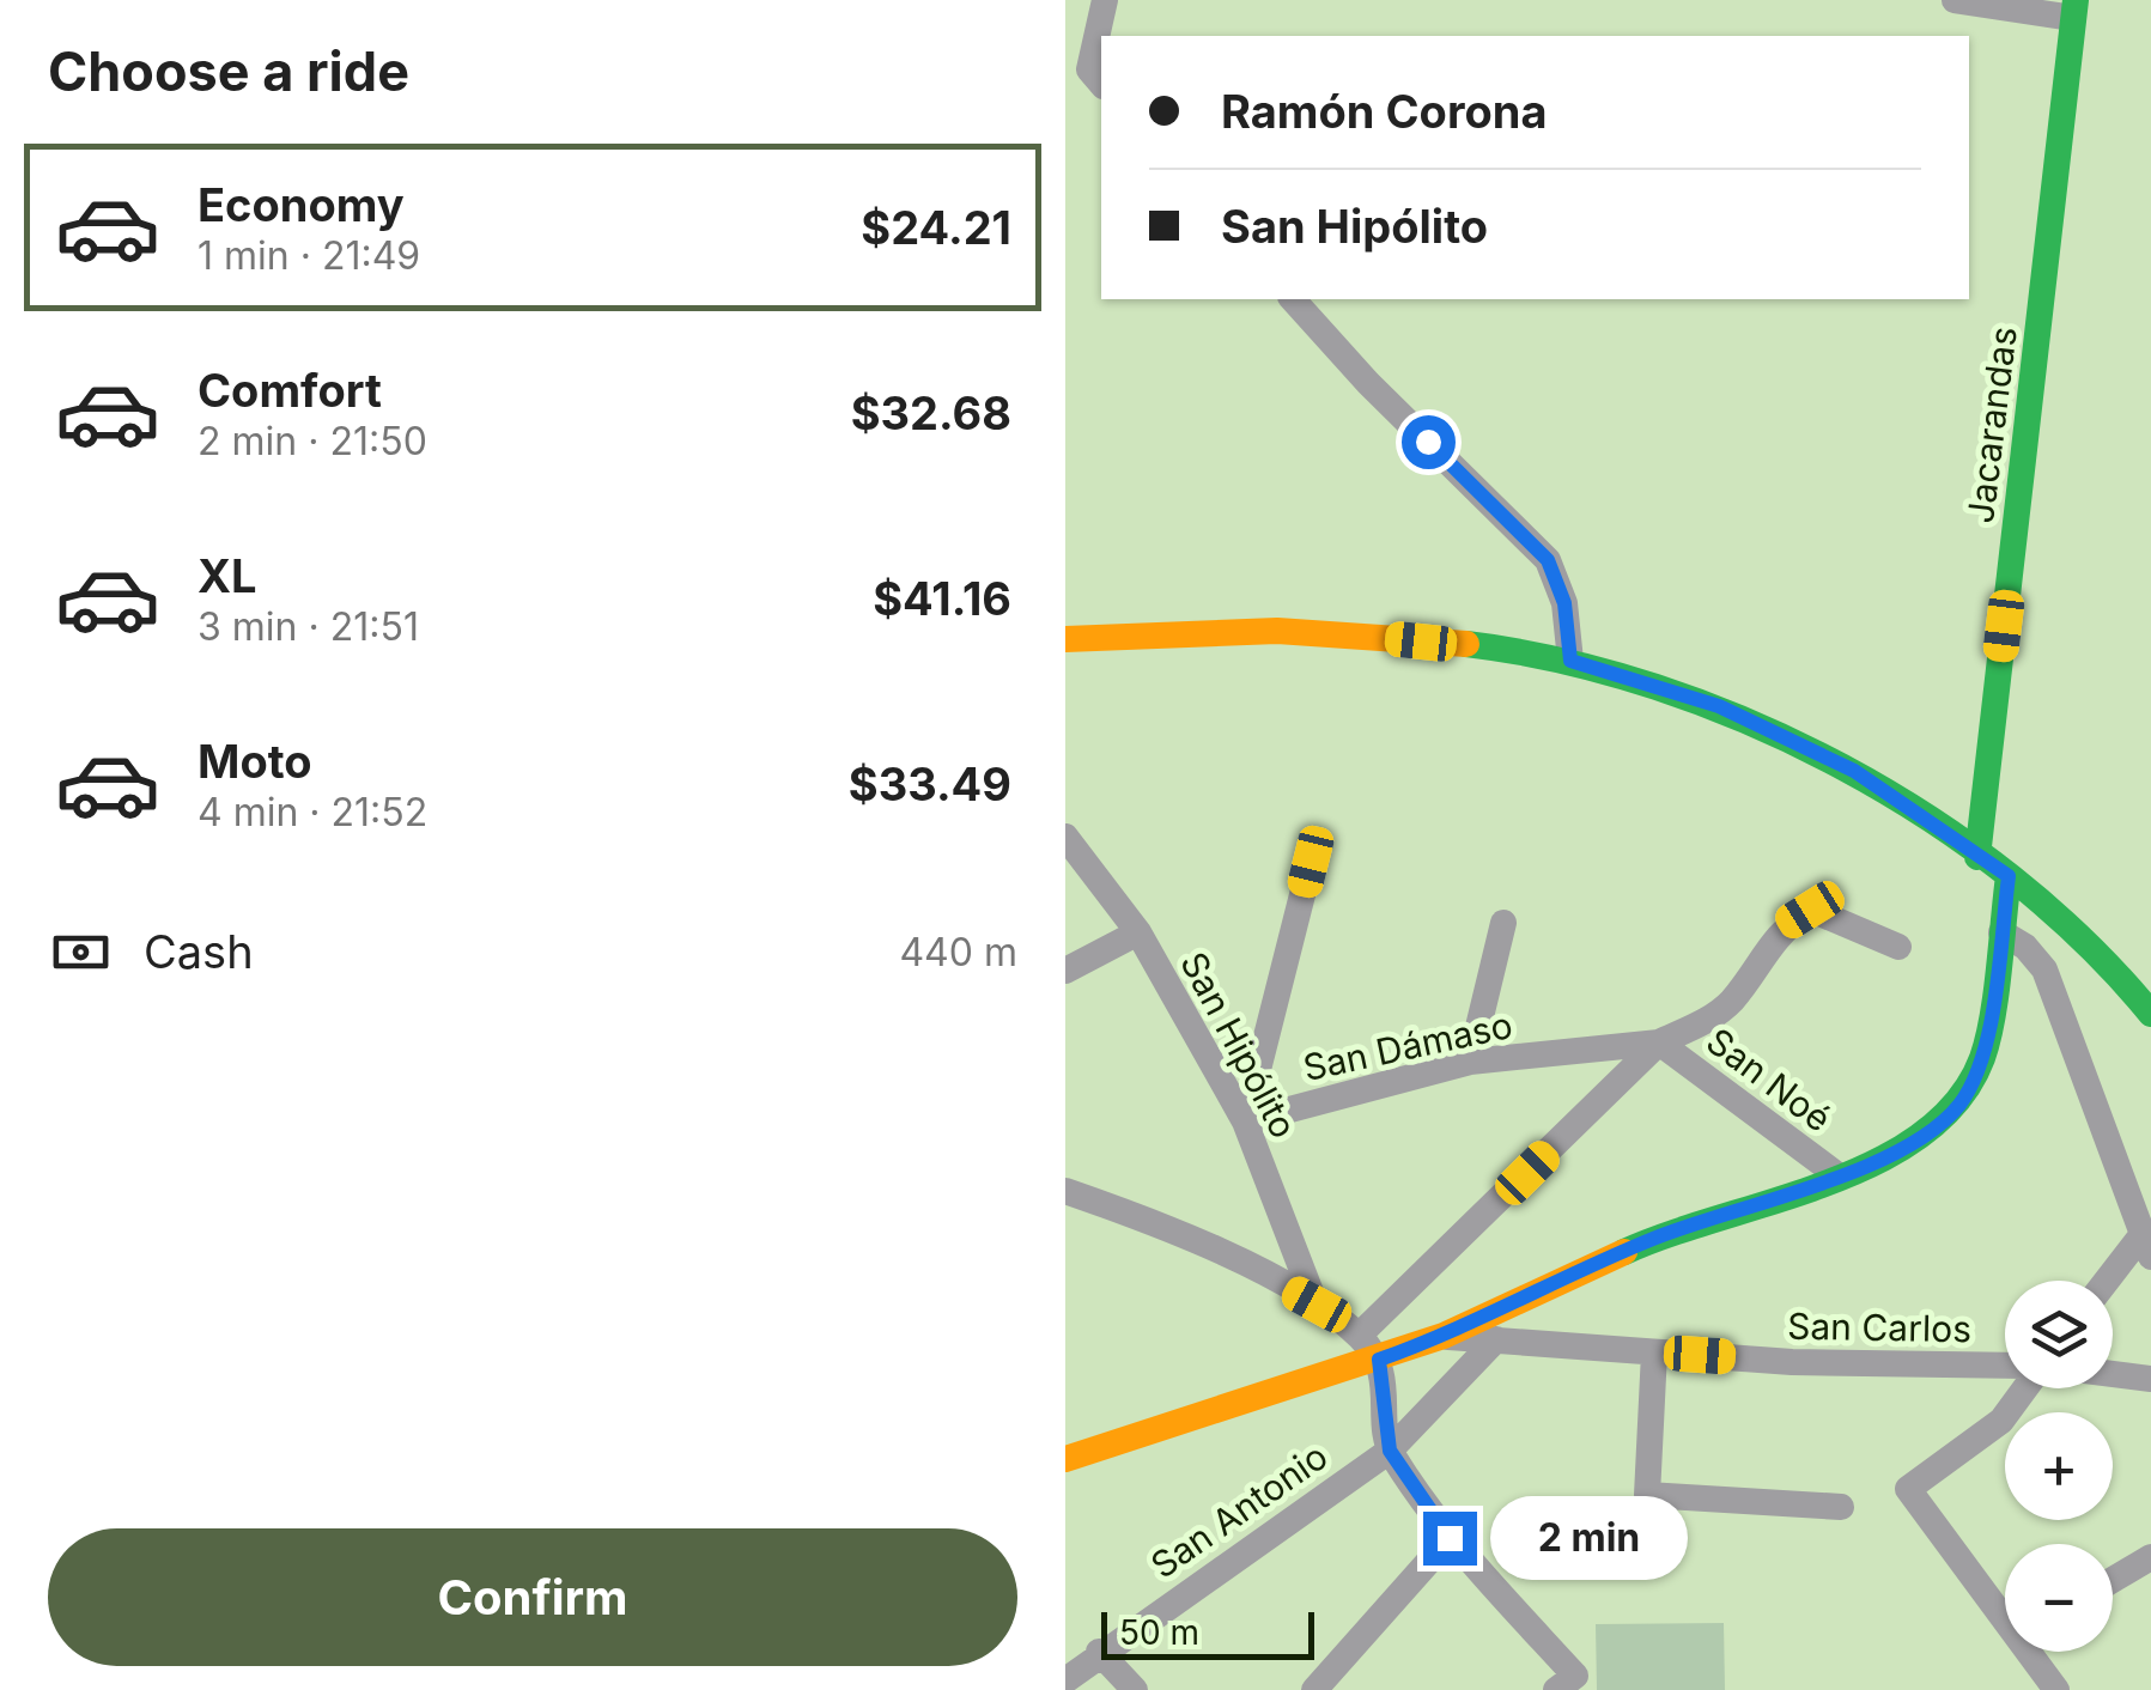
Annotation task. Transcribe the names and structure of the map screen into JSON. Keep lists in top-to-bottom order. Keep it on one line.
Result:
{"streets":{"street":["Jacarandas","San Hipólito","San Dámaso","San Noé","San Carlos","San Antonio"]},"crossings":[["San Hipólito","San Dámaso"],["San Dámaso","San Noé"],["San Carlos","San Antonio"]],"scale_bar":"50 m","page":{"heading":"Choose a ride","banner":["Ramón Corona","San Hipólito"],"list":[{"name":"Economy","note":"1 min · 21:49","value":"$24.21"},{"name":"Comfort","note":"2 min · 21:50","value":"$32.68"},{"name":"XL","note":"3 min · 21:51","value":"$41.16"},{"name":"Moto","note":"4 min · 21:52","value":"$33.49"}],"pay":["Cash","440 m"],"map_buttons":["+","−"],"bubble":"2 min","buttons":"Confirm","scale":"50 m"}}
